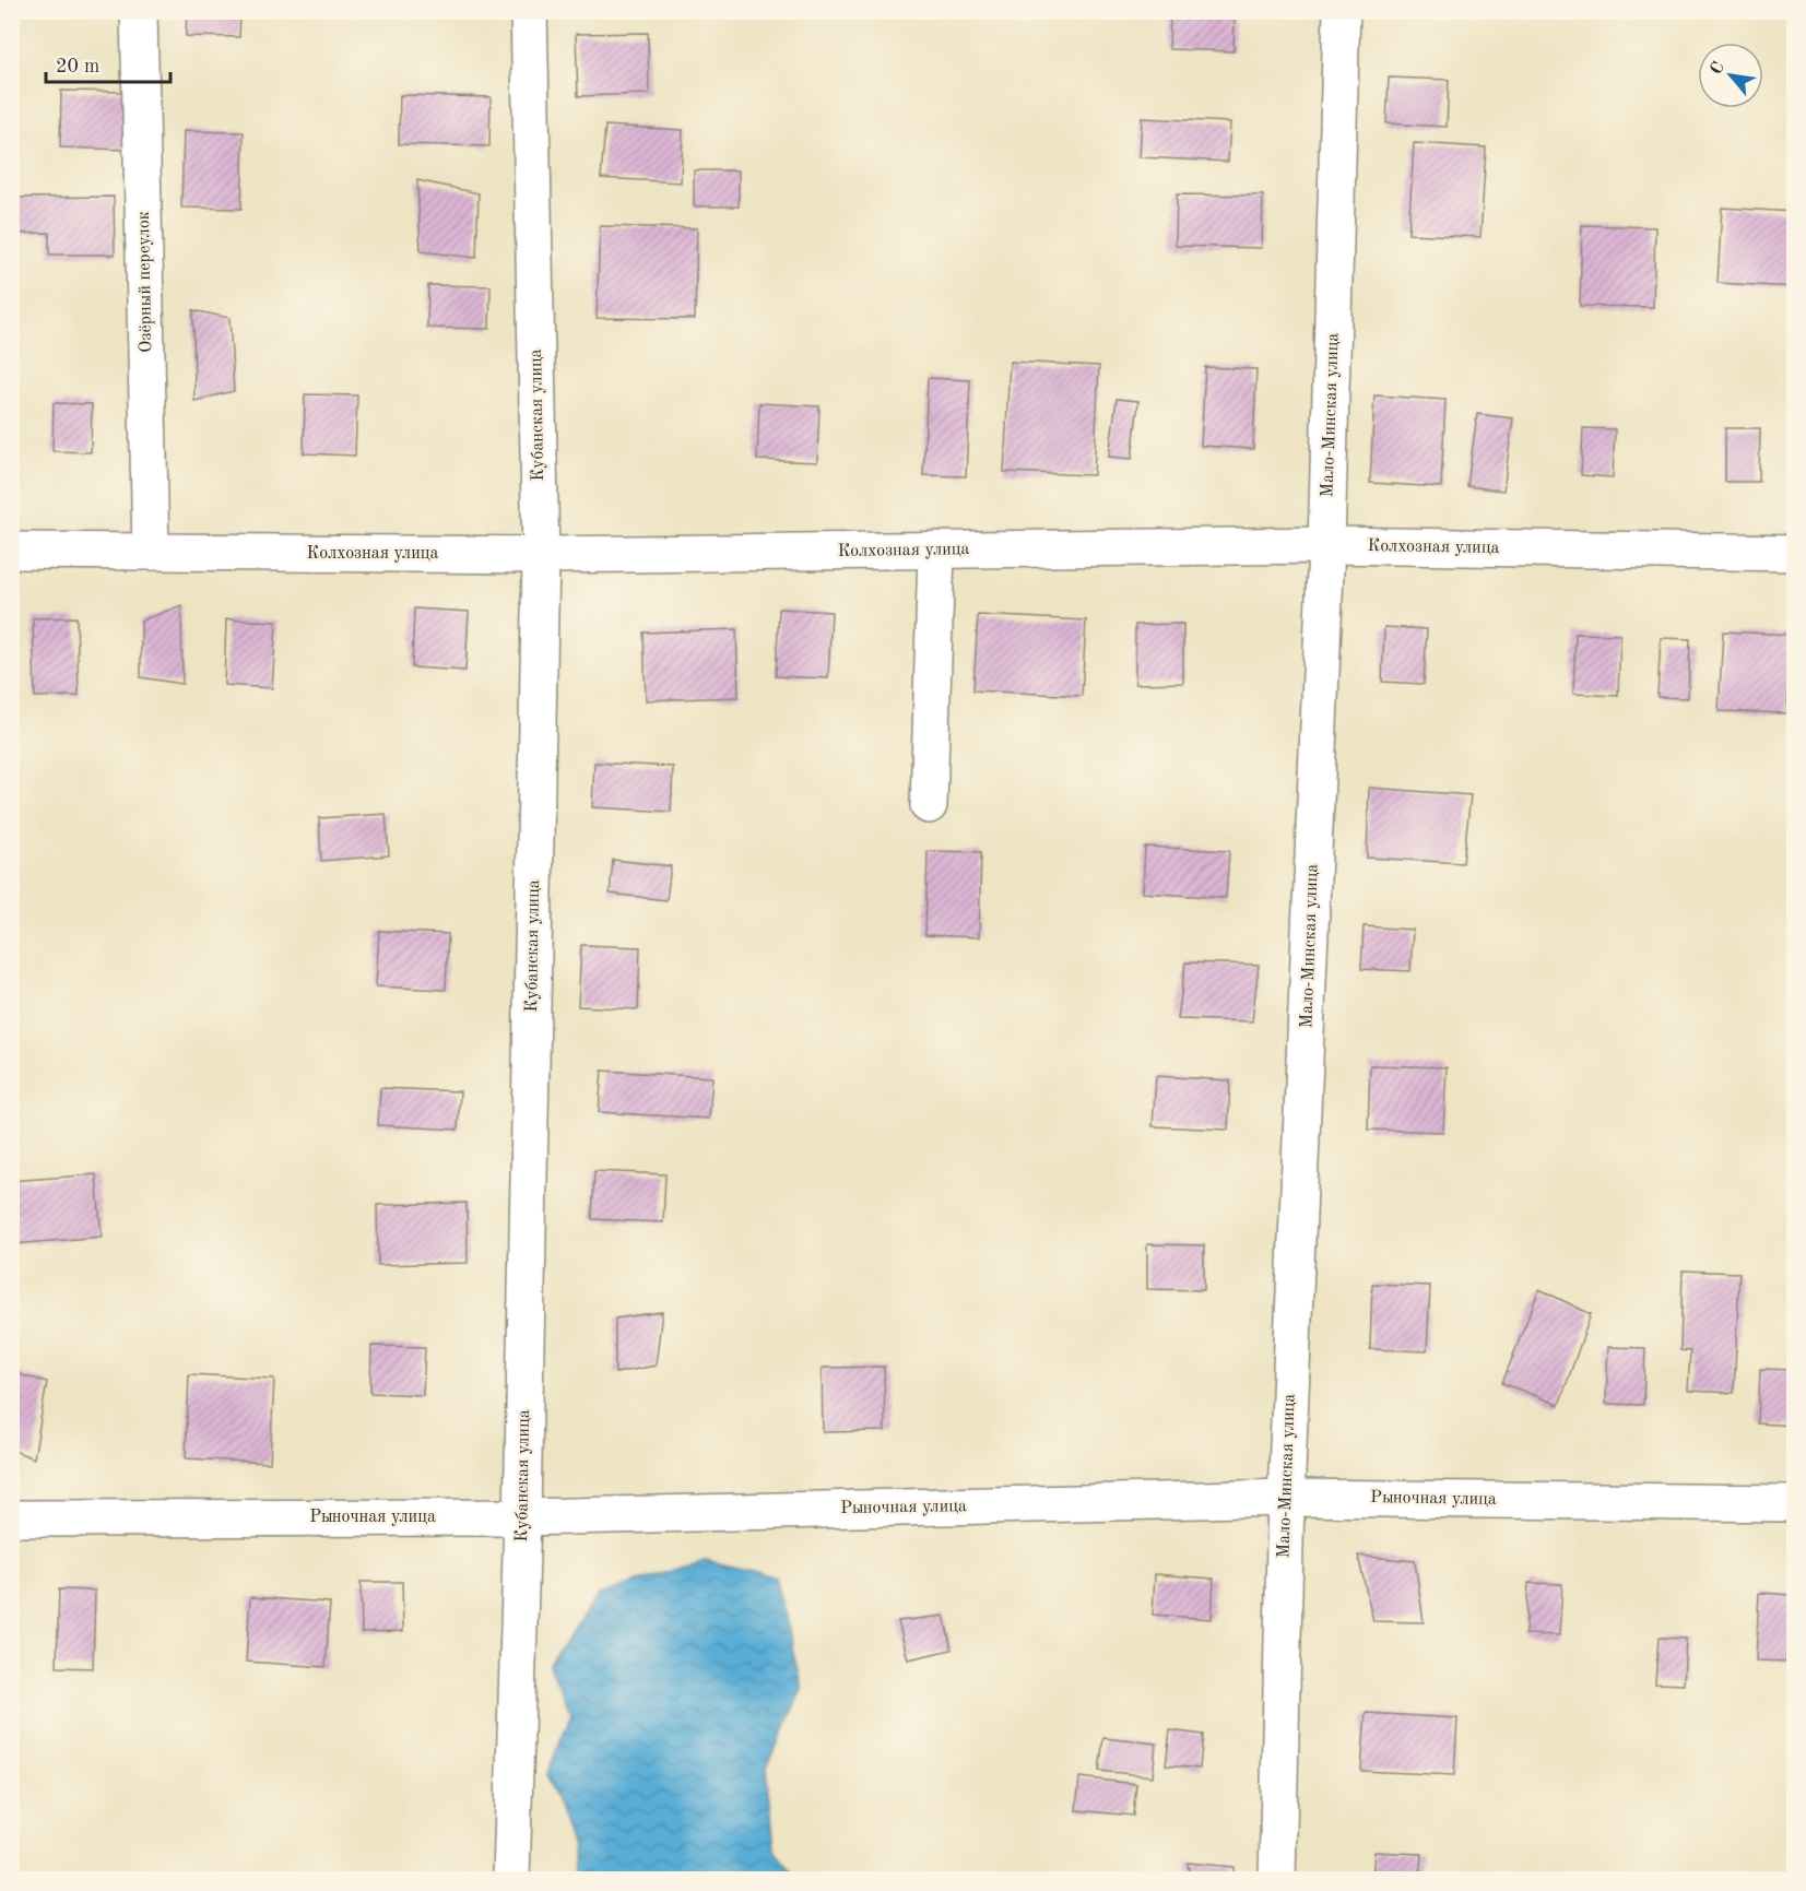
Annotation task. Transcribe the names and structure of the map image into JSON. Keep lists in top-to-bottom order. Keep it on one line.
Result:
{"streets":{"street":["Озёрный переулок","Кубанская улица","Мало-Минская улица","Колхозная улица","Рыночная улица"]},"crossings":[["Озёрный переулок","Колхозная улица"],["Кубанская улица","Колхозная улица"],["Кубанская улица","Рыночная улица"],["Мало-Минская улица","Колхозная улица"],["Мало-Минская улица","Рыночная улица"]],"scale_bar":"20 m","north":"top left"}
